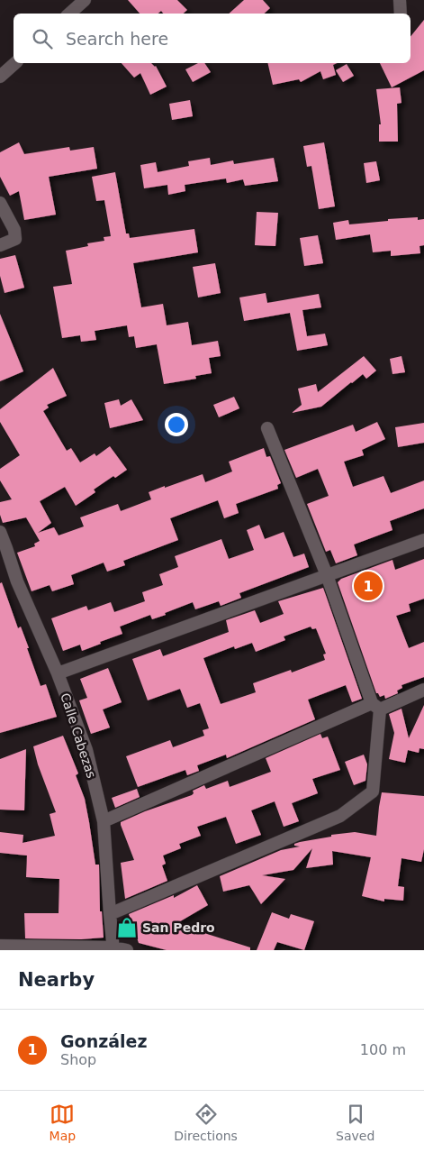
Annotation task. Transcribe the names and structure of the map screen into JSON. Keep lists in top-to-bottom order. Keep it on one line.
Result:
{"streets":{"street":["Calle Cabezas"]},"places":{"shop":["San Pedro"]},"page":{"search":"Search here","pins":"1","heading":"Nearby","list":[{"mark":"1","name":"González","note":"Shop","value":"100 m"}],"nav":["Map","Directions","Saved"]}}
